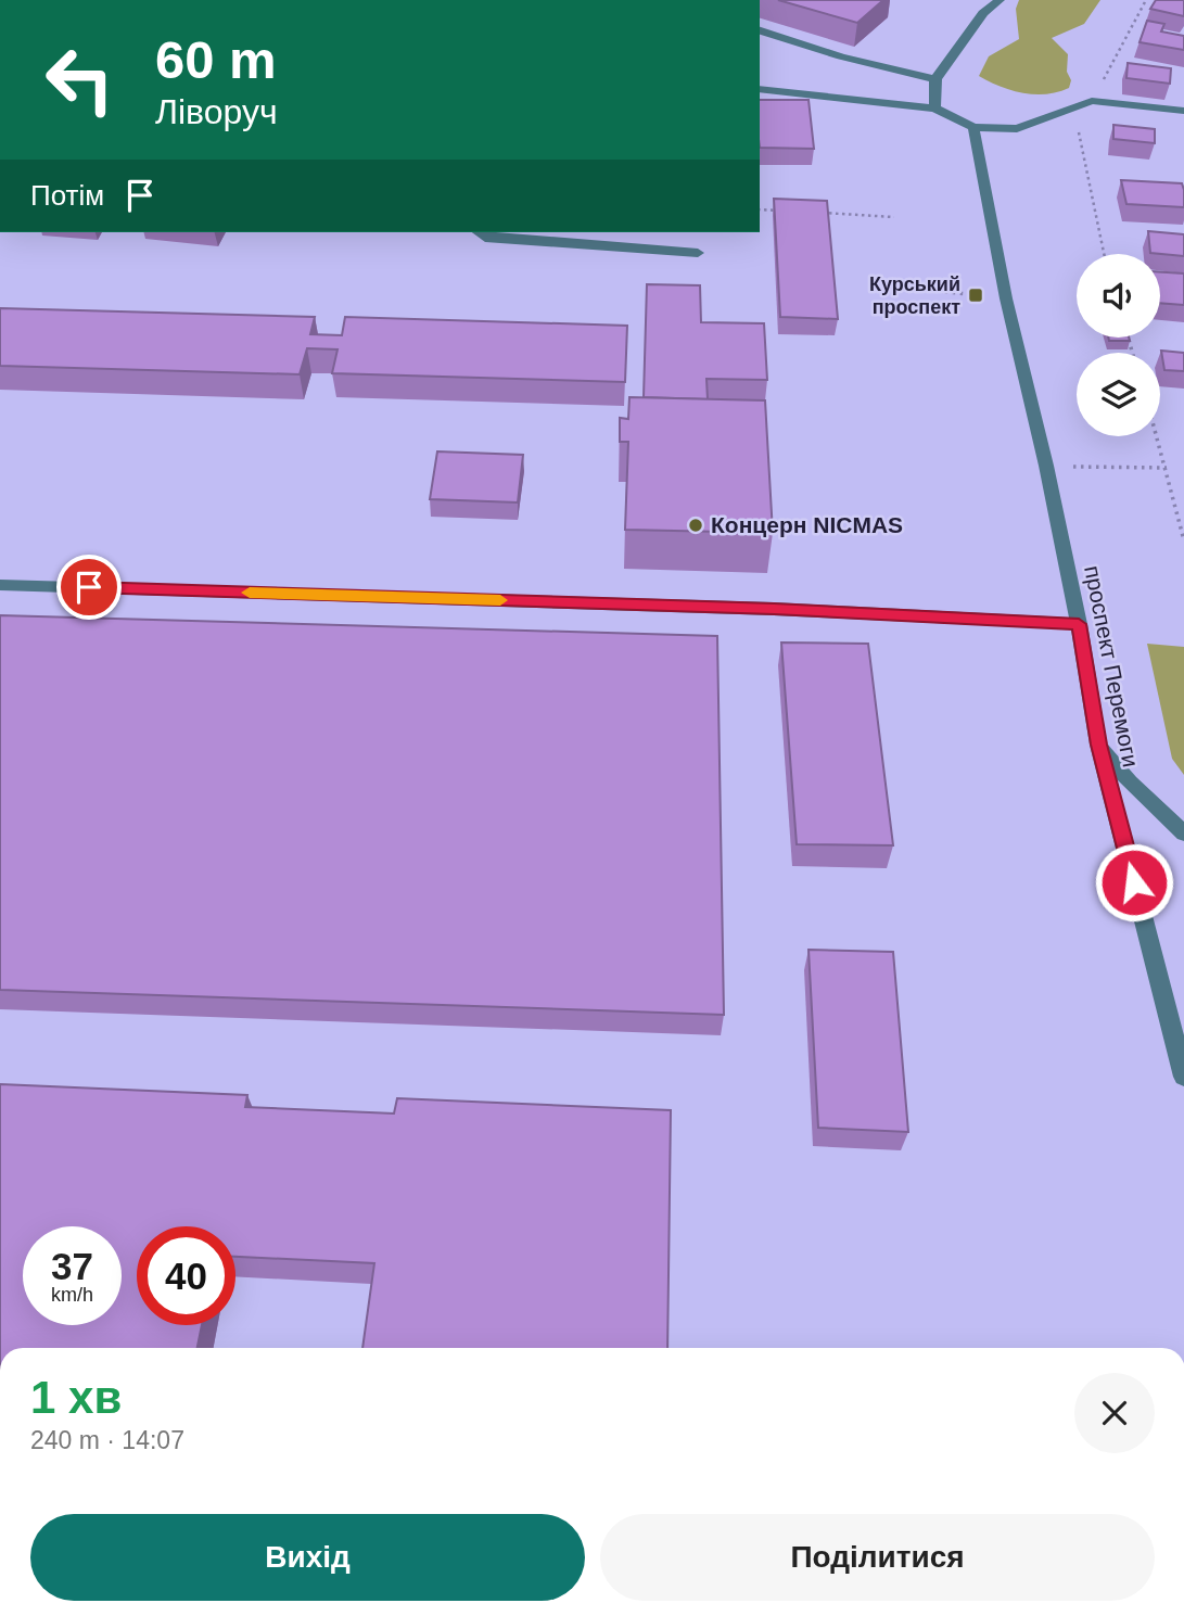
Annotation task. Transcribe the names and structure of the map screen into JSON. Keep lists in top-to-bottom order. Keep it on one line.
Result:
{"streets":{"street":["проспект Перемоги"]},"places":{"transit":["Курський проспект"],"other":["Концерн NICMAS"]},"page":{"turn":["60 m","Ліворуч"],"then":"Потім","speed":"37 km/h","limit":"40","heading":["1 хв","240 m · 14:07"],"buttons":["Вихід","Поділитися"]}}
